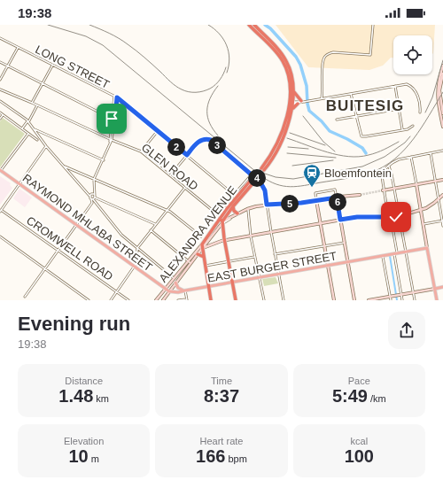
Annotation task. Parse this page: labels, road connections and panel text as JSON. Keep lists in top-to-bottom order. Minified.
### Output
{"streets":{"highway":["ALEXANDRA AVENUE"],"main road":["RAYMOND MHLABA STREET","EAST BURGER STREET"],"street":["LONG STREET","GLEN ROAD","CROMWELL ROAD"]},"crossings":[["RAYMOND MHLABA STREET","ALEXANDRA AVENUE"],["ALEXANDRA AVENUE","EAST BURGER STREET"]],"districts":["BUITESIG"],"places":{"station":["Bloemfontein"]},"page":{"status":"19:38","pins":["3","2","4","6","5"],"heading":["Evening run","19:38"],"stats":[["Distance","1.48 km"],["Time","8:37"],["Pace","5:49 /km"],["Elevation","10 m"],["Heart rate","166 bpm"],["kcal","100"]]}}
